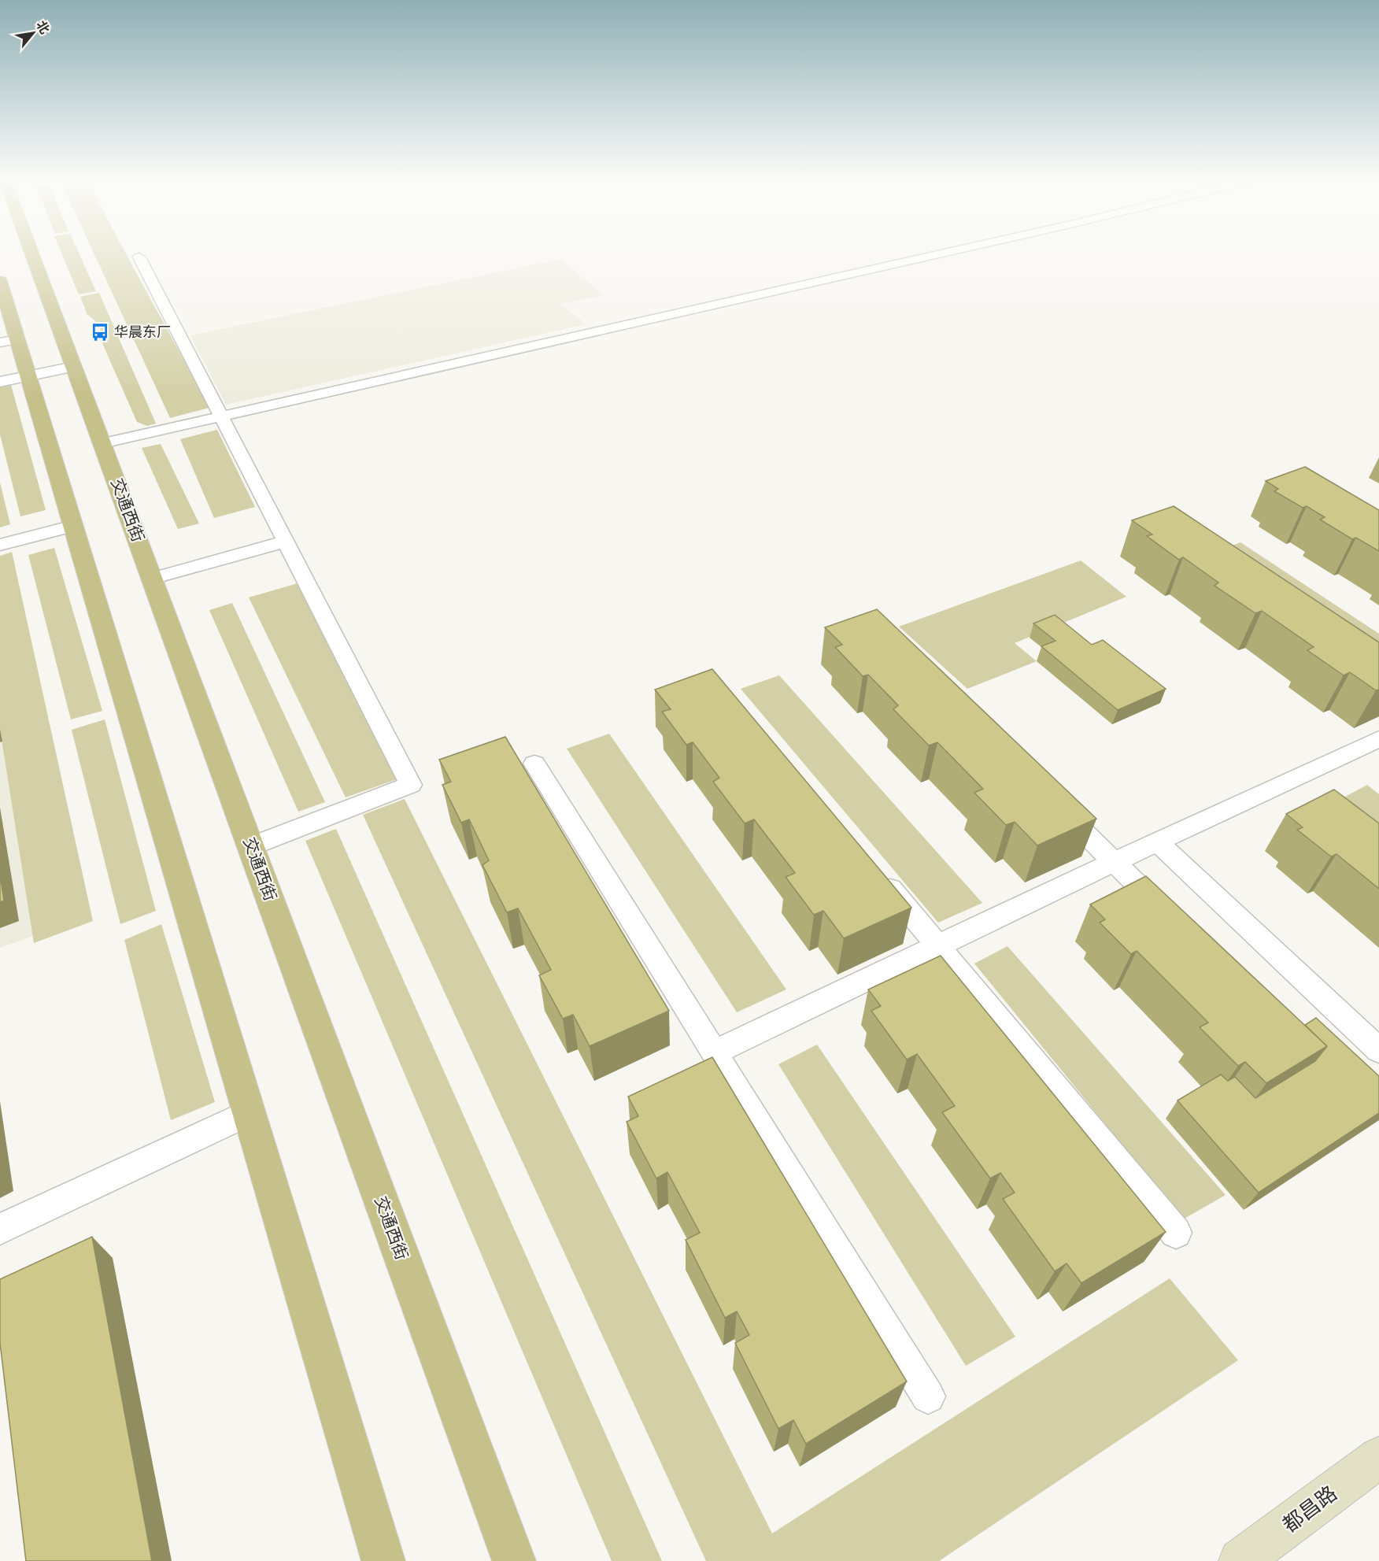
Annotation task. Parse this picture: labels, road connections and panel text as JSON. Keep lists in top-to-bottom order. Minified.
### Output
{"streets":{"main road":["交通西街","都昌路"]},"places":{"bus stop":["华晨东厂"]},"north":"top right"}
